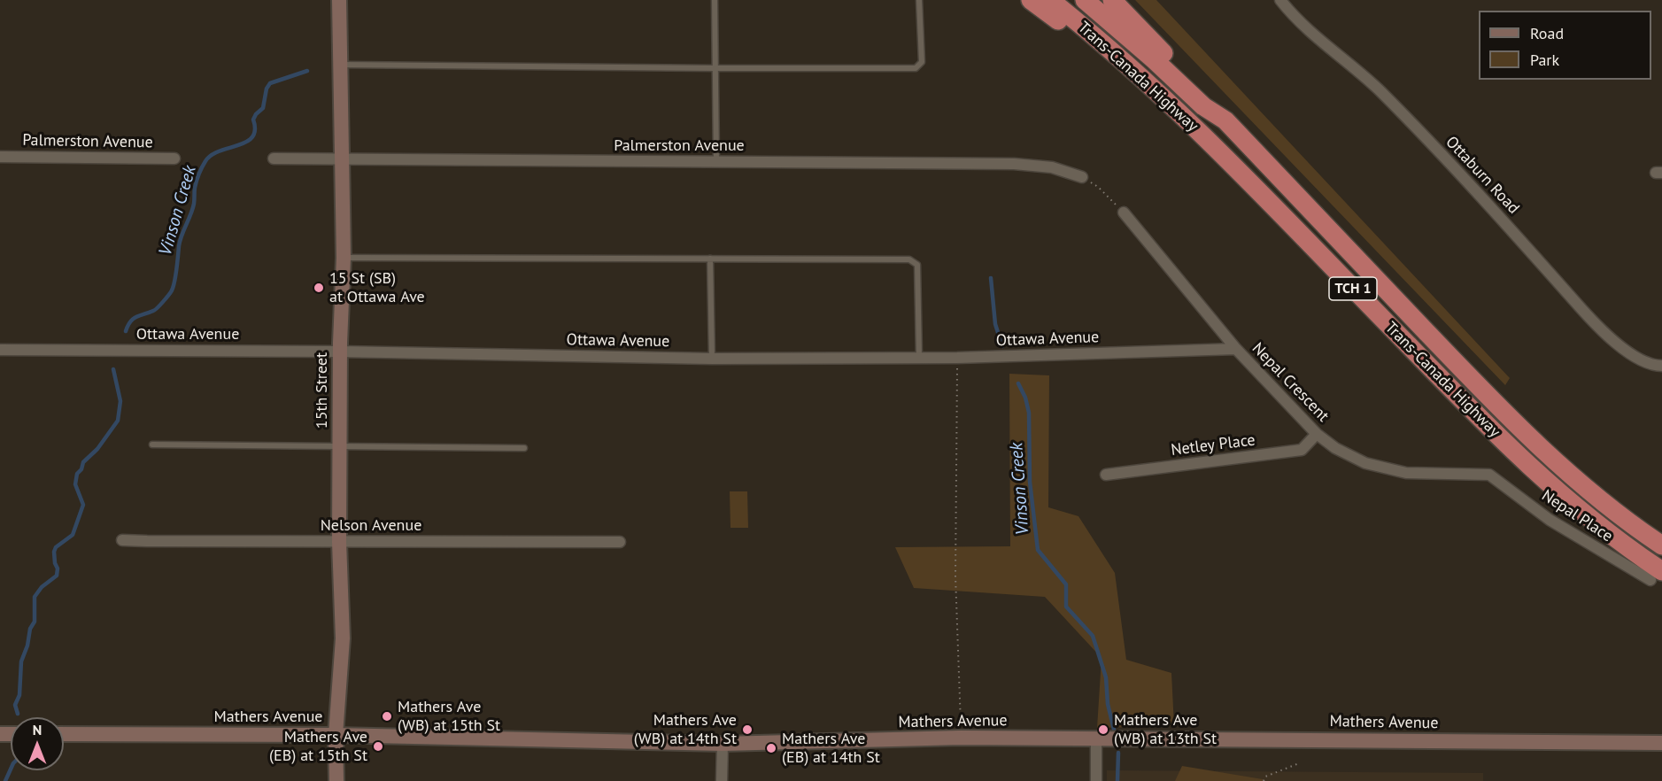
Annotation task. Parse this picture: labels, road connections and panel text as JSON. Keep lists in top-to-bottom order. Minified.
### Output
{"streets":{"highway":["Trans-Canada Highway","TCH 1"],"street":["Palmerston Avenue","Ottaburn Road","Ottawa Avenue","Nepal Crescent","15th Street","Netley Place","Nepal Place","Nelson Avenue","Mathers Avenue"]},"crossings":[["Trans-Canada Highway","Nepal Place"],["Palmerston Avenue","15th Street"],["Ottawa Avenue","Nepal Crescent"],["Ottawa Avenue","15th Street"],["Nepal Crescent","Netley Place"],["Nepal Crescent","Nepal Place"],["15th Street","Nelson Avenue"],["15th Street","Mathers Avenue"]],"water":["Vinson Creek"],"places":["15 St (SB) at Ottawa Ave","Mathers Ave (WB) at 15th St","Mathers Ave (WB) at 14th St","Mathers Ave (WB) at 13th St","Mathers Ave (EB) at 15th St","Mathers Ave (EB) at 14th St"],"legend":["Road","Park"],"north":"top"}
